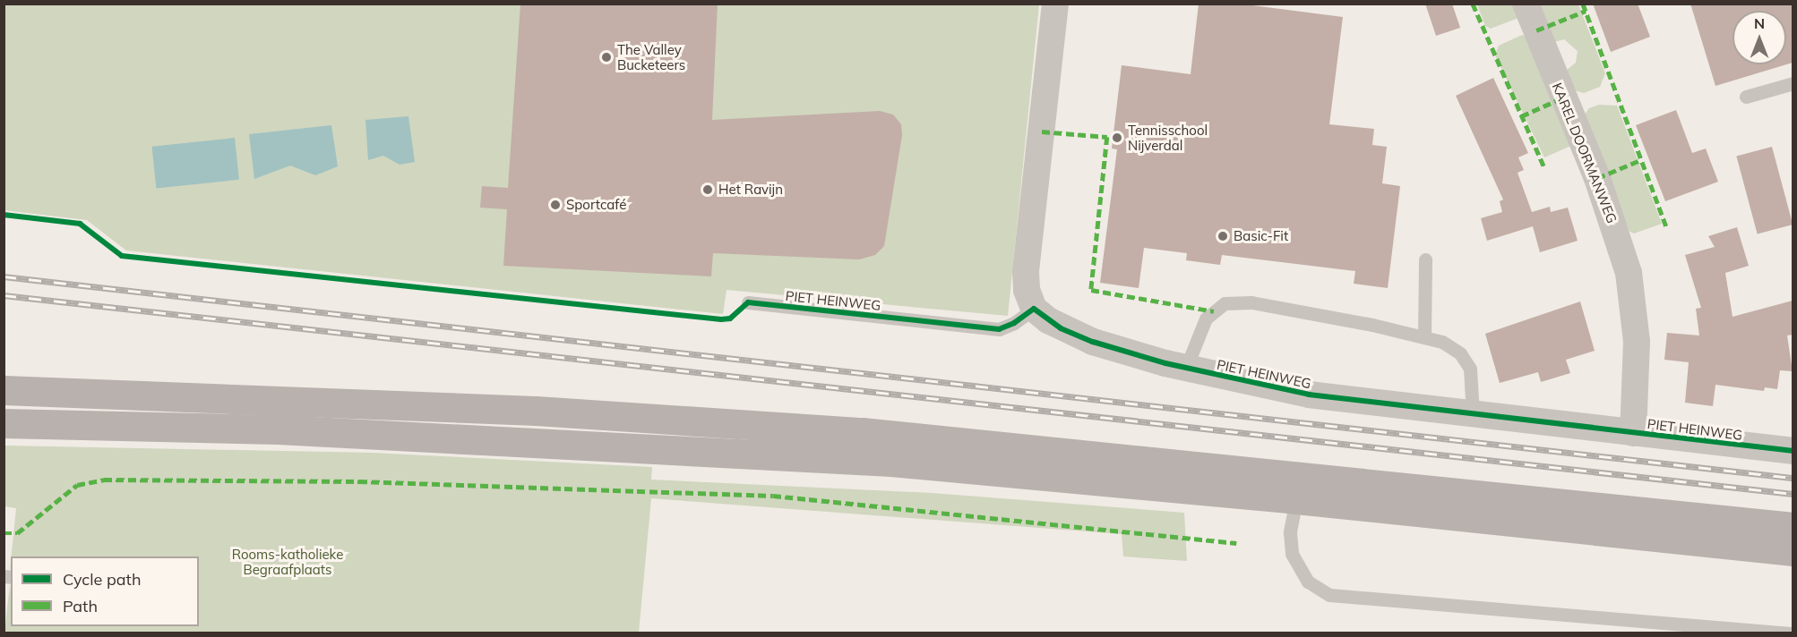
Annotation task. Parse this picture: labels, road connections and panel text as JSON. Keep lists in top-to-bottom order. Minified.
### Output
{"streets":{"street":["KAREL DOORMANWEG","PIET HEINWEG"]},"crossings":[["KAREL DOORMANWEG","PIET HEINWEG"]],"parks":["Rooms-katholieke Begraafplaats"],"places":["The Valley Bucketeers","Tennisschool Nijverdal","Het Ravijn","Sportcafé","Basic-Fit"],"legend":["Cycle path","Path"],"north":"top"}
